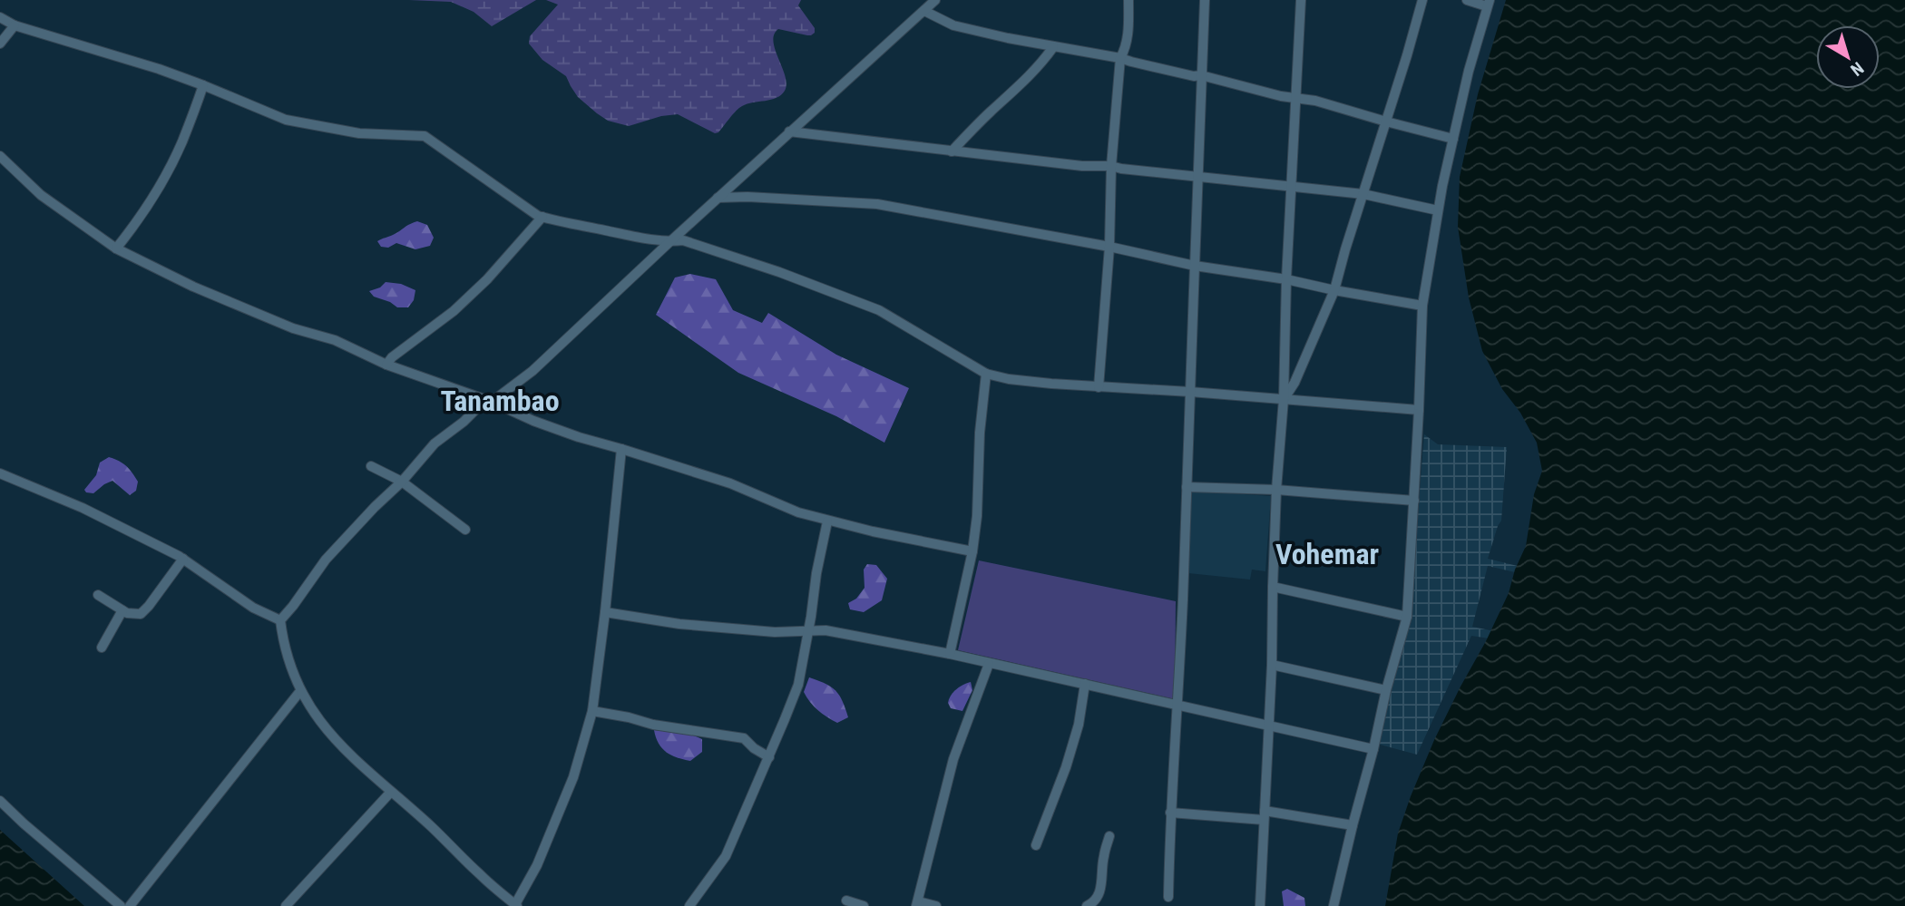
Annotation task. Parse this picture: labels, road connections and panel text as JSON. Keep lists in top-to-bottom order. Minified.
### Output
{"districts":["Tanambao","Vohemar"],"north":"bottom right"}
